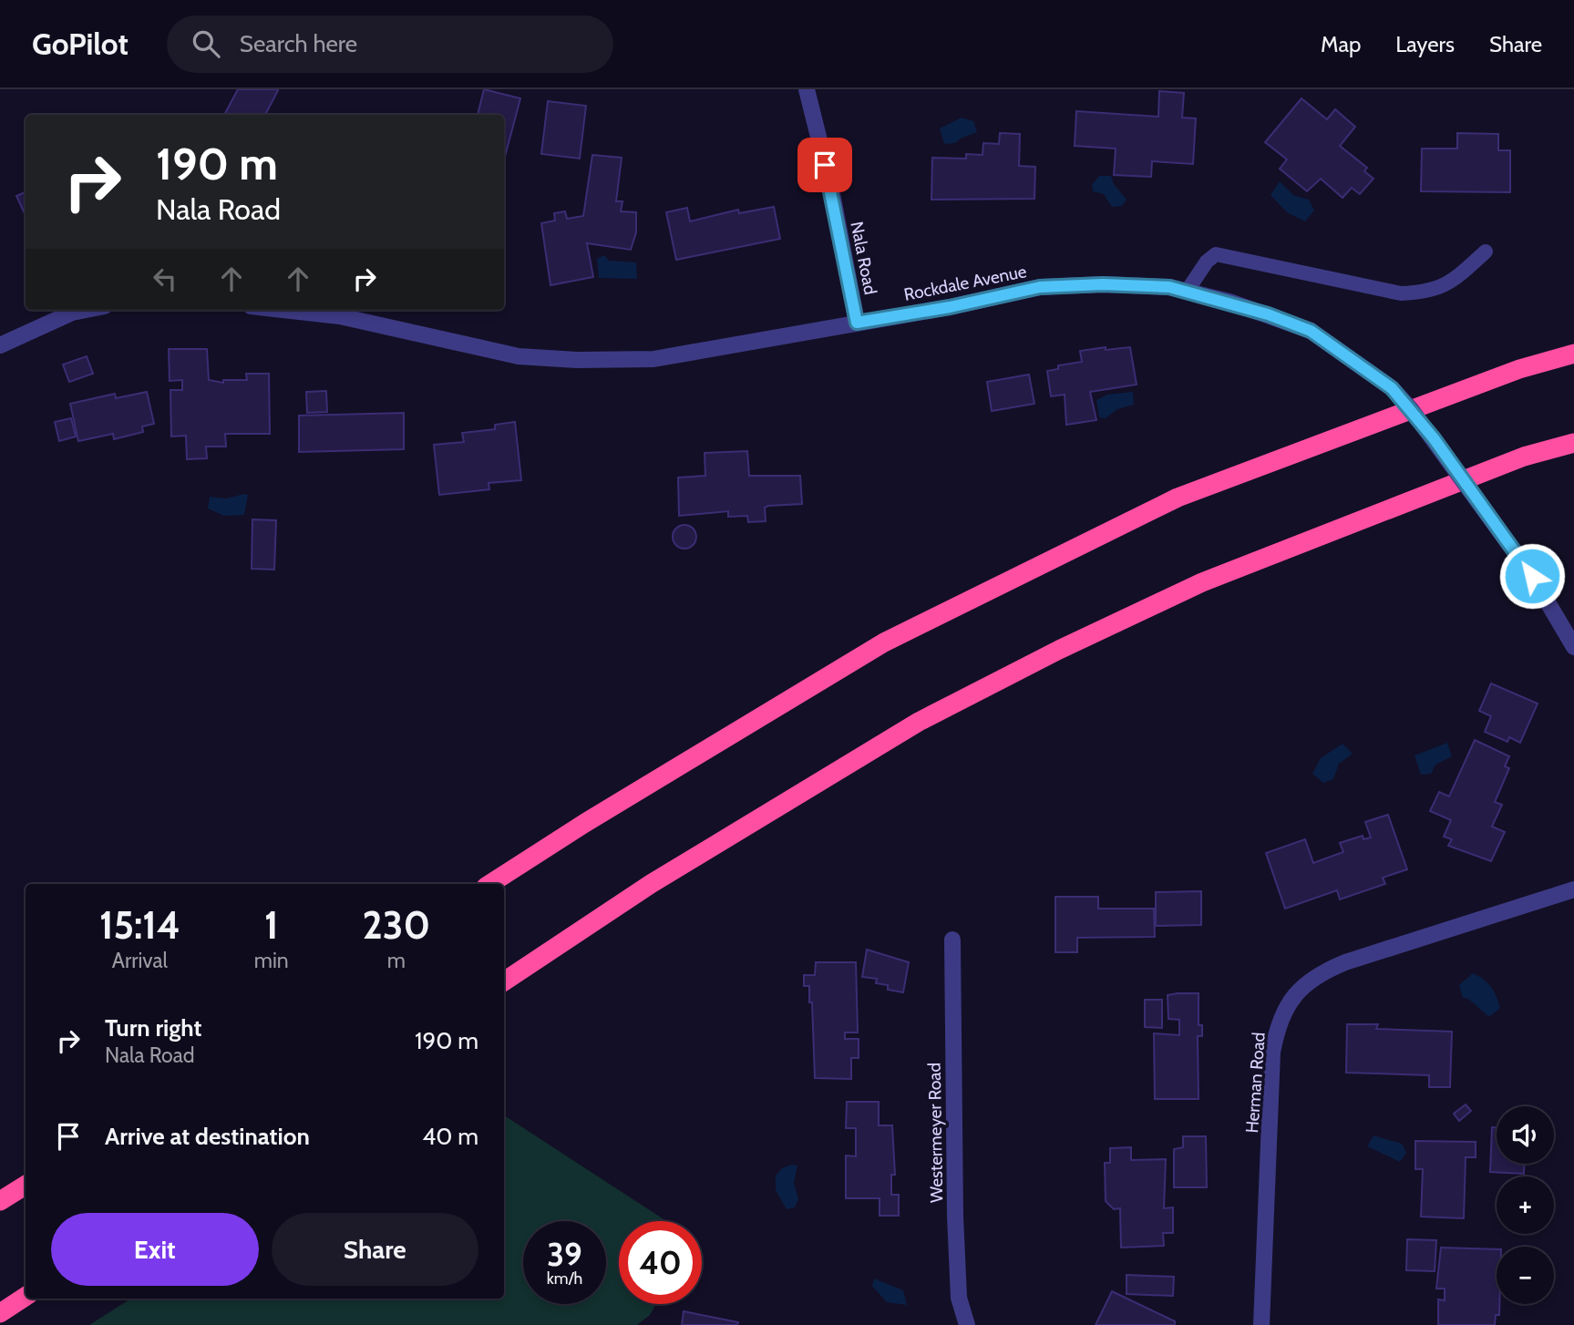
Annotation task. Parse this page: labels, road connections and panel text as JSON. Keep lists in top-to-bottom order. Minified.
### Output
{"streets":{"street":["Nala Road","Rockdale Avenue","Herman Road","Westermeyer Road"]},"crossings":[["Nala Road","Rockdale Avenue"]],"page":{"header":"GoPilot","search":"Search here","nav":["Map","Layers","Share"],"turn":["190 m","Nala Road"],"eta":["15:14","Arrival","1","min","230","m"],"list":[{"name":"Turn right","note":"Nala Road","value":"190 m"},{"name":"Arrive at destination","value":"40 m"}],"map_buttons":["+","−"],"buttons":["Exit","Share"],"speed":"39 km/h","limit":"40"}}
